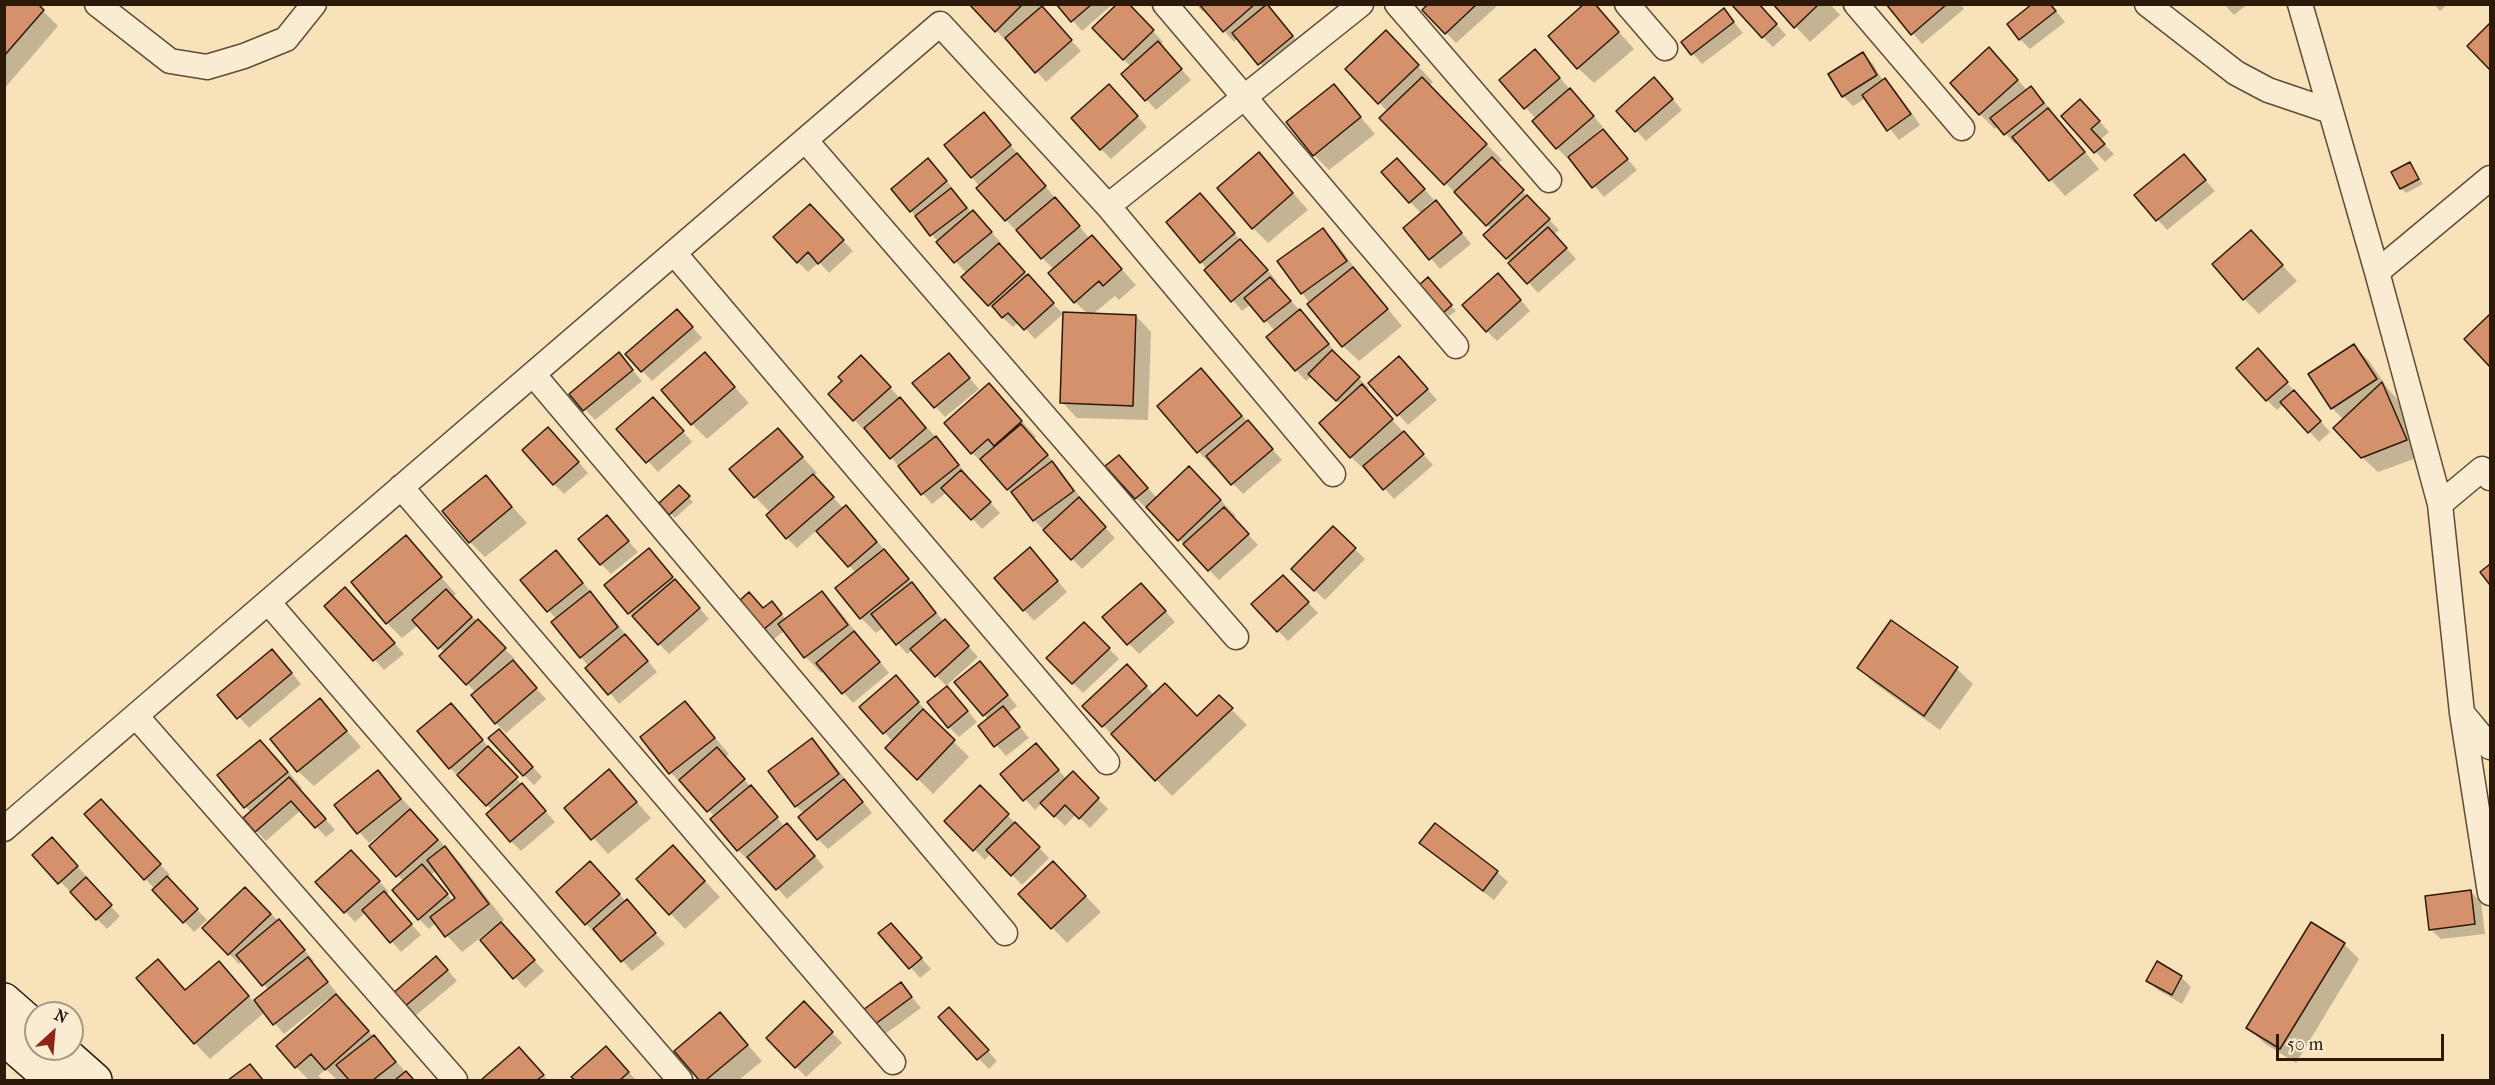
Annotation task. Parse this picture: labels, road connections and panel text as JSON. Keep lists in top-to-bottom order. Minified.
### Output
{"scale_bar":"50 m","north":"top right"}
